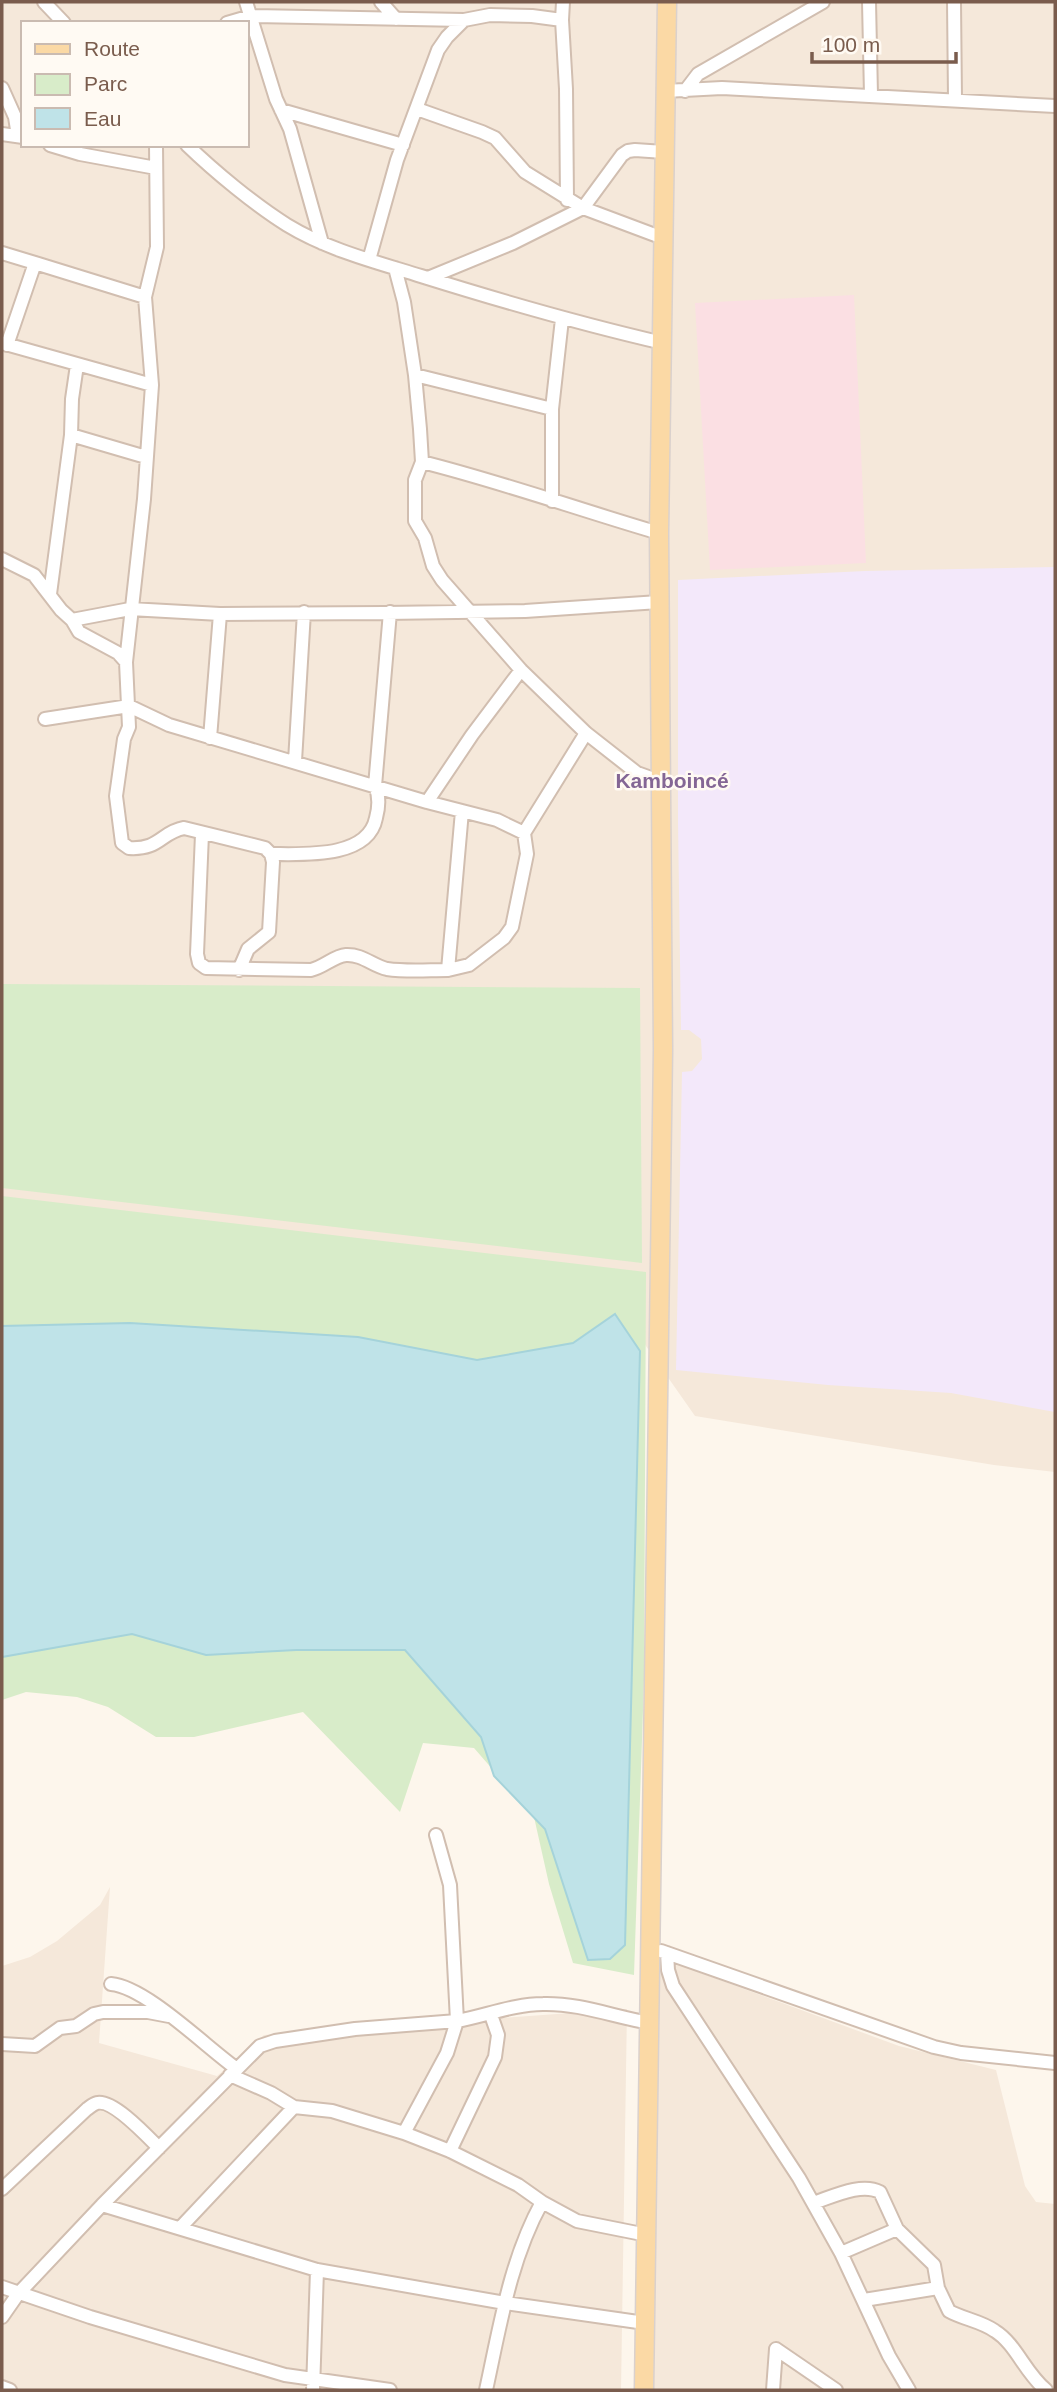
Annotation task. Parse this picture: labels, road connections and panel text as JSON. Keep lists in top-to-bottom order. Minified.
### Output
{"districts":["Kamboincé"],"legend":["Route","Parc","Eau"],"scale_bar":"100 m"}
